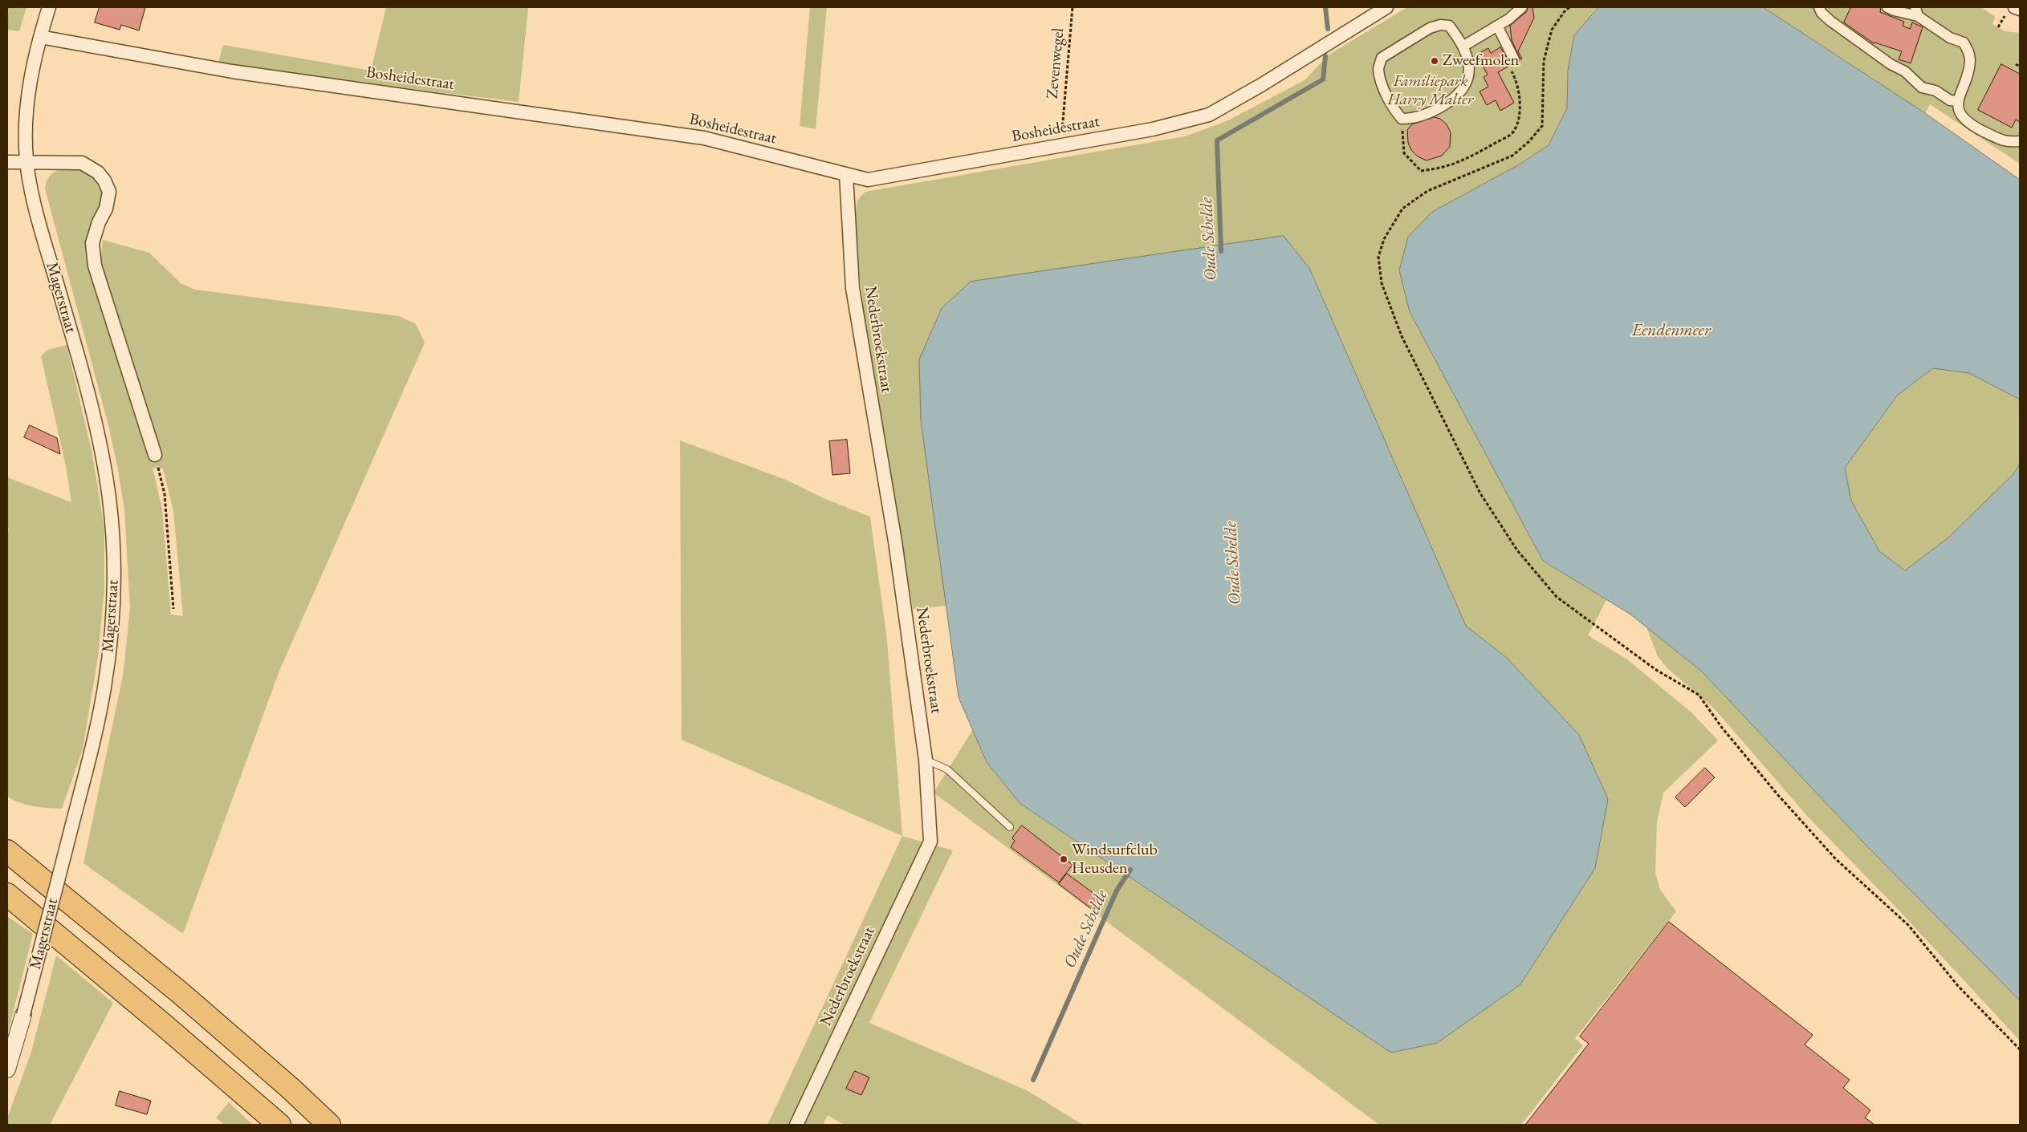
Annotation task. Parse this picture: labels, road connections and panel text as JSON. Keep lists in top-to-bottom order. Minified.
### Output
{"streets":{"street":["Bosheidestraat","Magerstraat","Nederbroekstraat"],"path":["Zevenwegel"]},"crossings":[["Zevenwegel","Bosheidestraat"],["Bosheidestraat","Magerstraat"],["Bosheidestraat","Nederbroekstraat"]],"water":["Oude Schelde","Eendenmeer"],"parks":["Familiepark Harry Malter"],"places":["Zweefmolen","Windsurfclub Heusden"]}
